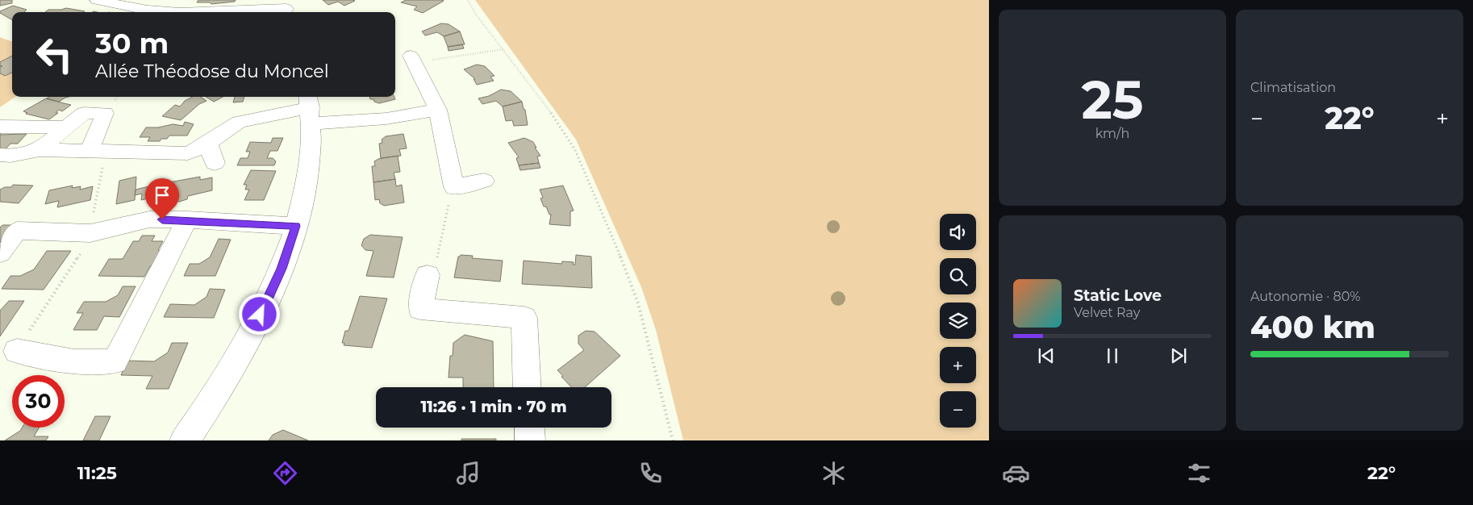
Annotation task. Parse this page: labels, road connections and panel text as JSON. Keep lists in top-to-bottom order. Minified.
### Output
{"page":{"tile":[["25","km/h"],"Climatisation",["Autonomie · 80%","400 km"]],"turn":["30 m","Allée Théodose du Moncel"],"heat":["−","22°","+"],"map_buttons":["+","−"],"song":["Static Love","Velvet Ray"],"limit":"30","trip":"11:26 · 1 min · 70 m","tabs":["11:25","22°"]}}
